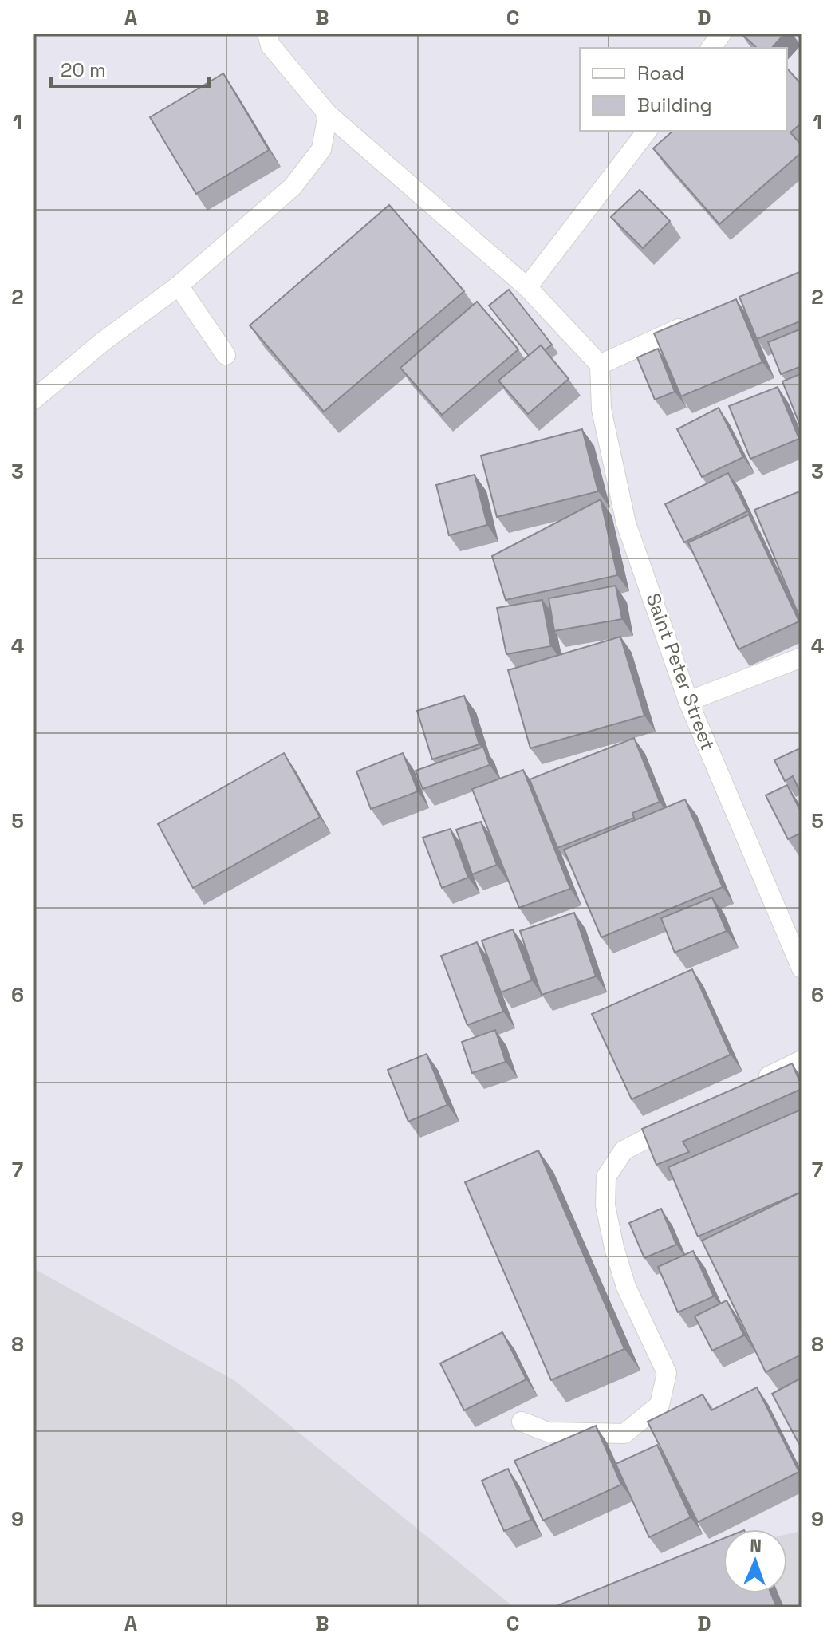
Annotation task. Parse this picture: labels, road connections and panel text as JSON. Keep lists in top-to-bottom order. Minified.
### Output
{"streets":{"street":["Saint Peter Street"]},"legend":["Road","Building"],"scale_bar":"20 m","north":"top","grid":{"columns":["A","B","C","D"],"rows":["1","2","3","4","5","6","7","8","9"]}}
